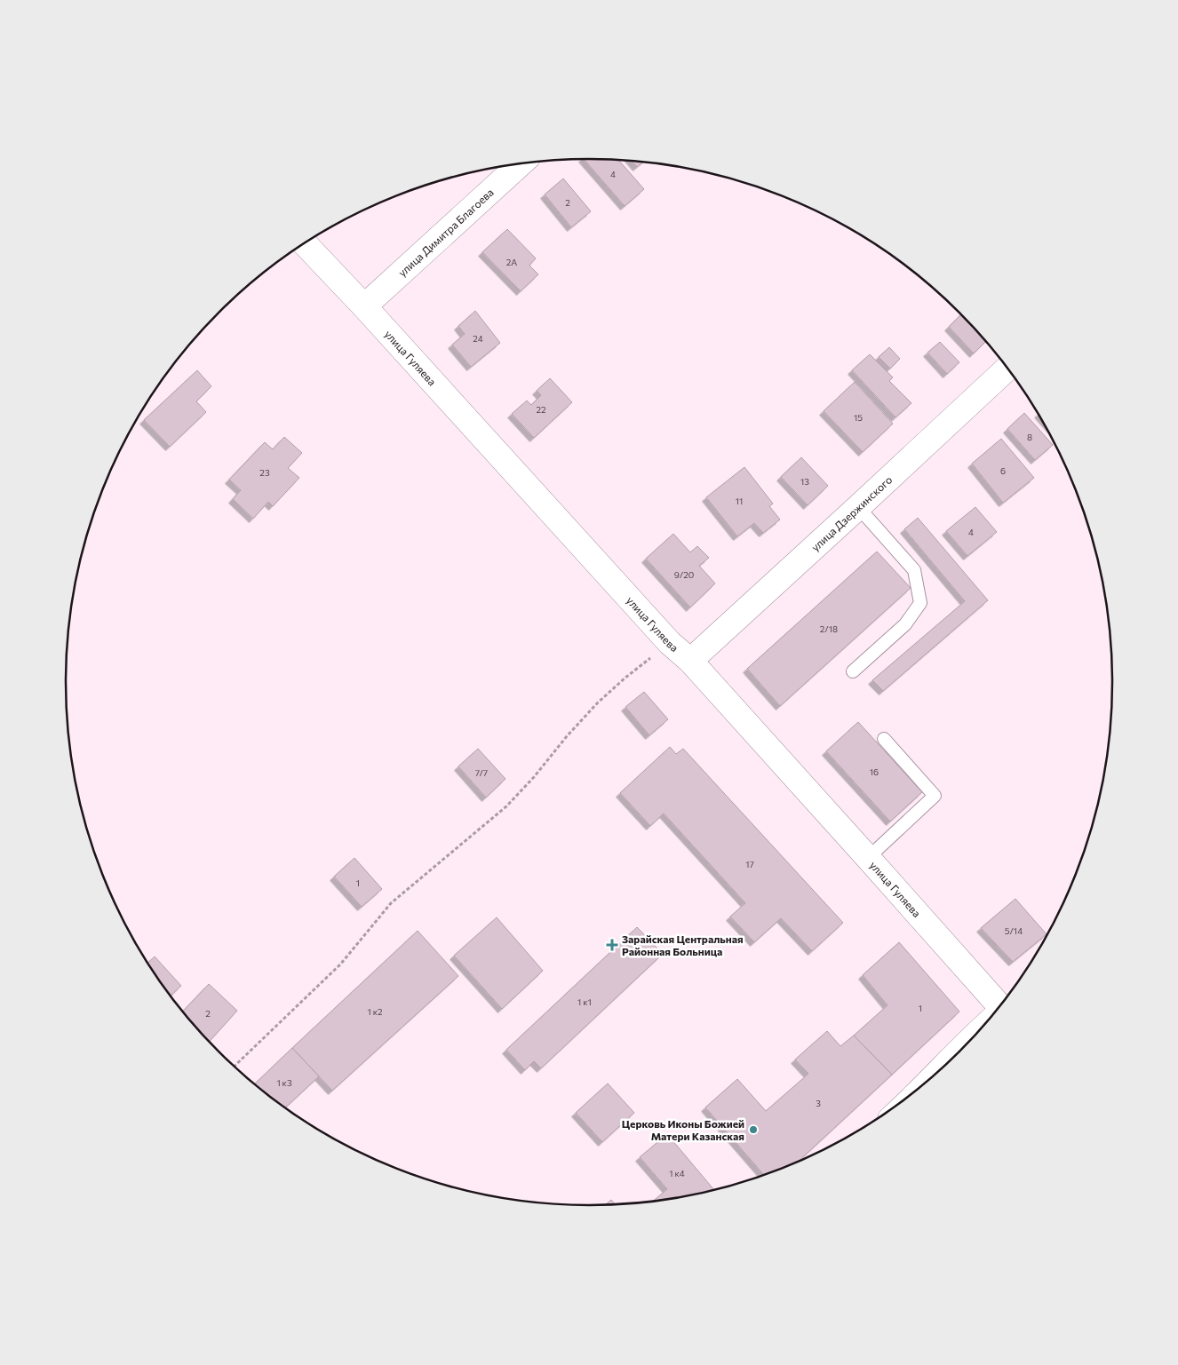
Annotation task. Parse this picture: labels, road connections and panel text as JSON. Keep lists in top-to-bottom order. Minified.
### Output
{"streets":{"street":["улица Димитра Благоева","улица Гуляева","улица Дзержинского"]},"crossings":[["улица Димитра Благоева","улица Гуляева"],["улица Гуляева","улица Дзержинского"]],"places":{"health":["Зарайская Центральная Районная Больница"],"other":["Церковь Иконы Божией Матери Казанская"]},"house_numbers":["4","2","2А","24","22","15","8","6","23","13","11","4","9/20","2/18","16","7/7","17","1","5/14","1 к1","1","1 к2","2","1 к3","3","1 к4"]}
